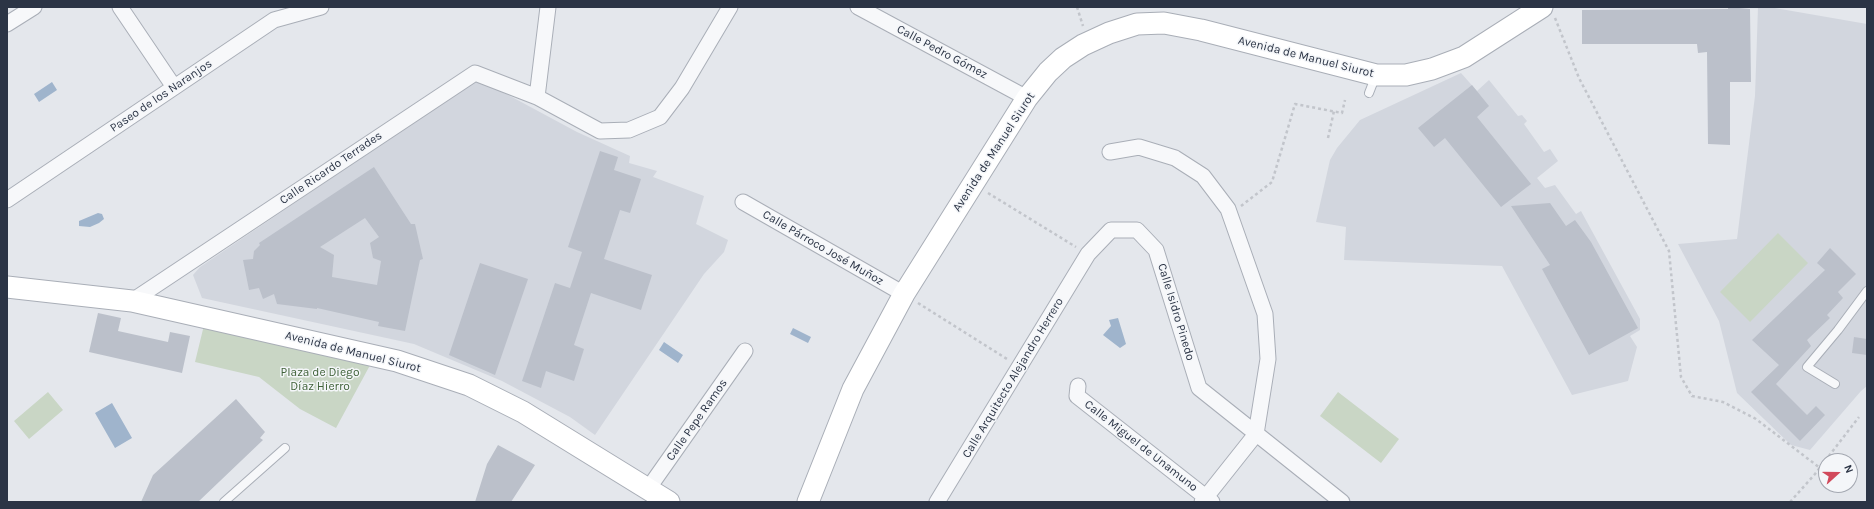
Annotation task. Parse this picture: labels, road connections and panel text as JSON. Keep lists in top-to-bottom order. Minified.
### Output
{"streets":{"street":["Calle Pedro Gómez","Avenida de Manuel Siurot","Paseo de los Naranjos","Calle Ricardo Terrades","Calle Párroco José Muñoz","Calle Isidro Pinedo","Calle Arquitecto Alejandro Herrero","Calle Pepe Ramos","Calle Miguel de Unamuno"]},"crossings":[["Calle Pedro Gómez","Avenida de Manuel Siurot"],["Avenida de Manuel Siurot","Calle Ricardo Terrades"],["Avenida de Manuel Siurot","Calle Párroco José Muñoz"],["Avenida de Manuel Siurot","Calle Pepe Ramos"],["Calle Isidro Pinedo","Calle Arquitecto Alejandro Herrero"]],"parks":["Plaza de Diego Díaz Hierro"],"north":"right"}
